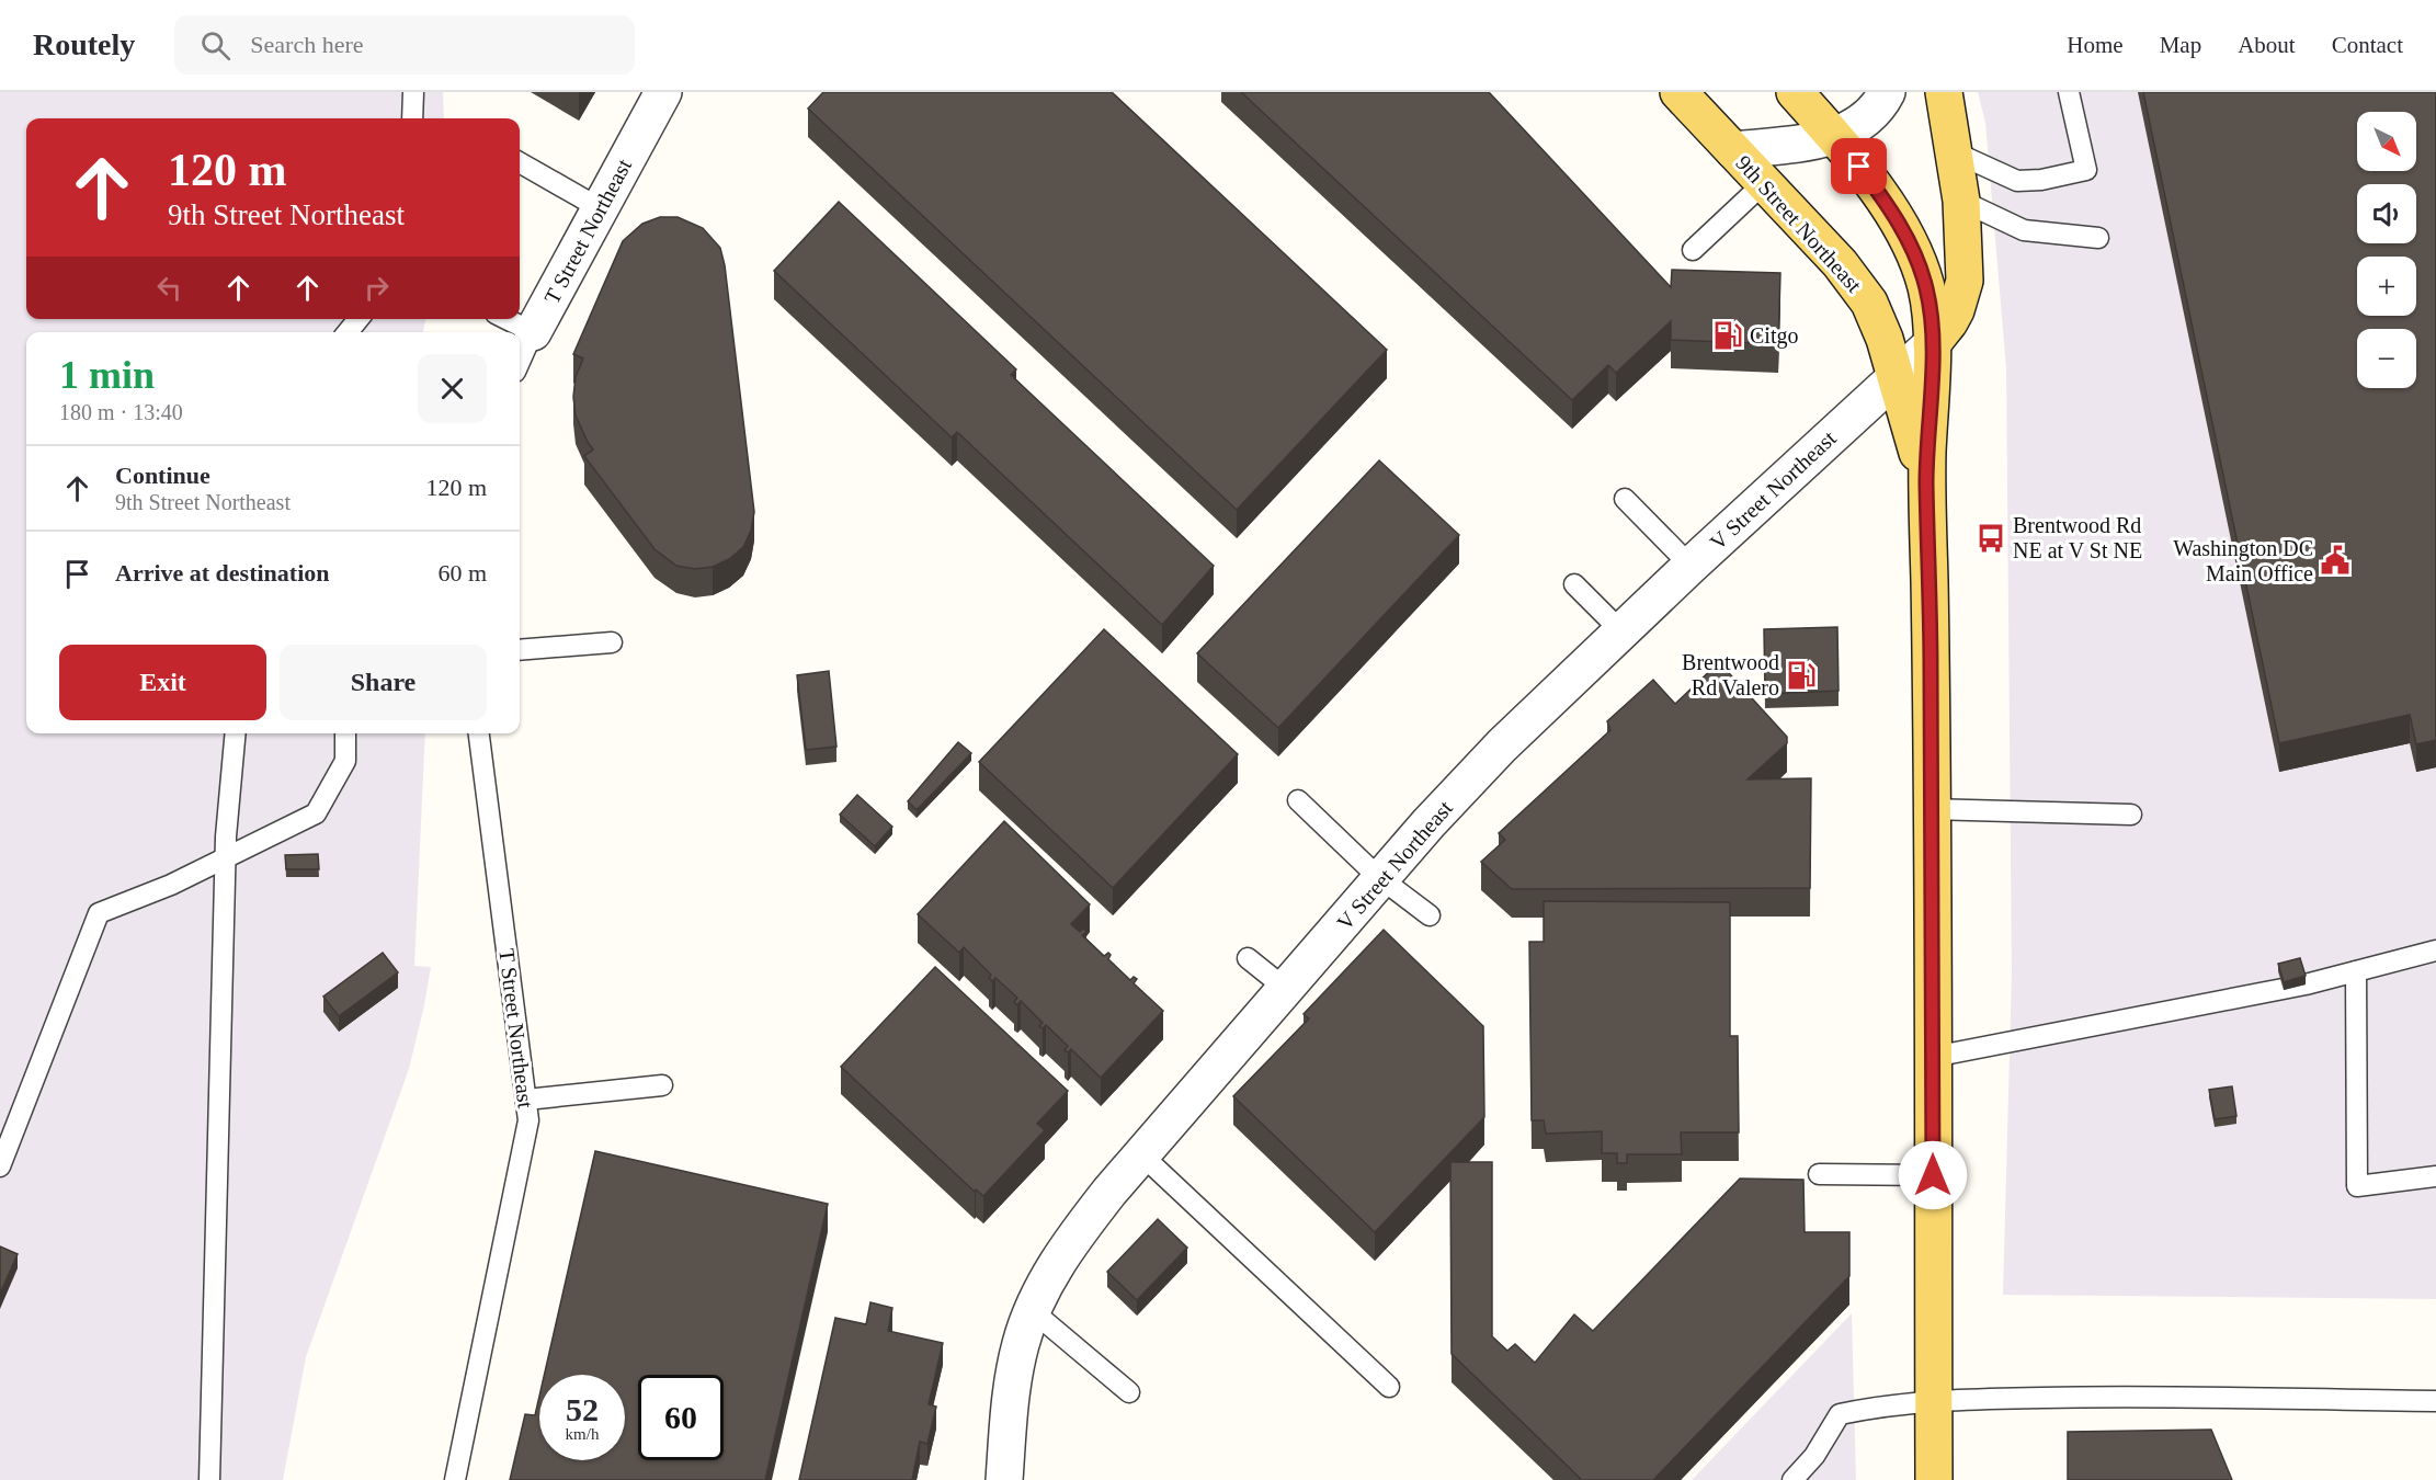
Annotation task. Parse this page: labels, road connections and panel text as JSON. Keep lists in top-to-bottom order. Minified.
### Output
{"streets":{"main road":["9th Street Northeast"],"street":["T Street Northeast","V Street Northeast"]},"crossings":[["9th Street Northeast","V Street Northeast"]],"places":{"fuel station":["Citgo","Brentwood Rd Valero"],"bus stop":["Brentwood Rd NE at V St NE"],"public building":["Washington DC Main Office"]},"north":"bottom right","page":{"header":"Routely","search":"Search here","nav":["Home","Map","About","Contact"],"map_buttons":["+","−"],"turn":["120 m","9th Street Northeast"],"heading":["1 min","180 m · 13:40"],"list":[{"name":"Continue","note":"9th Street Northeast","value":"120 m"},{"name":"Arrive at destination","value":"60 m"}],"buttons":["Exit","Share"],"speed":"52 km/h","limit":"60"}}
